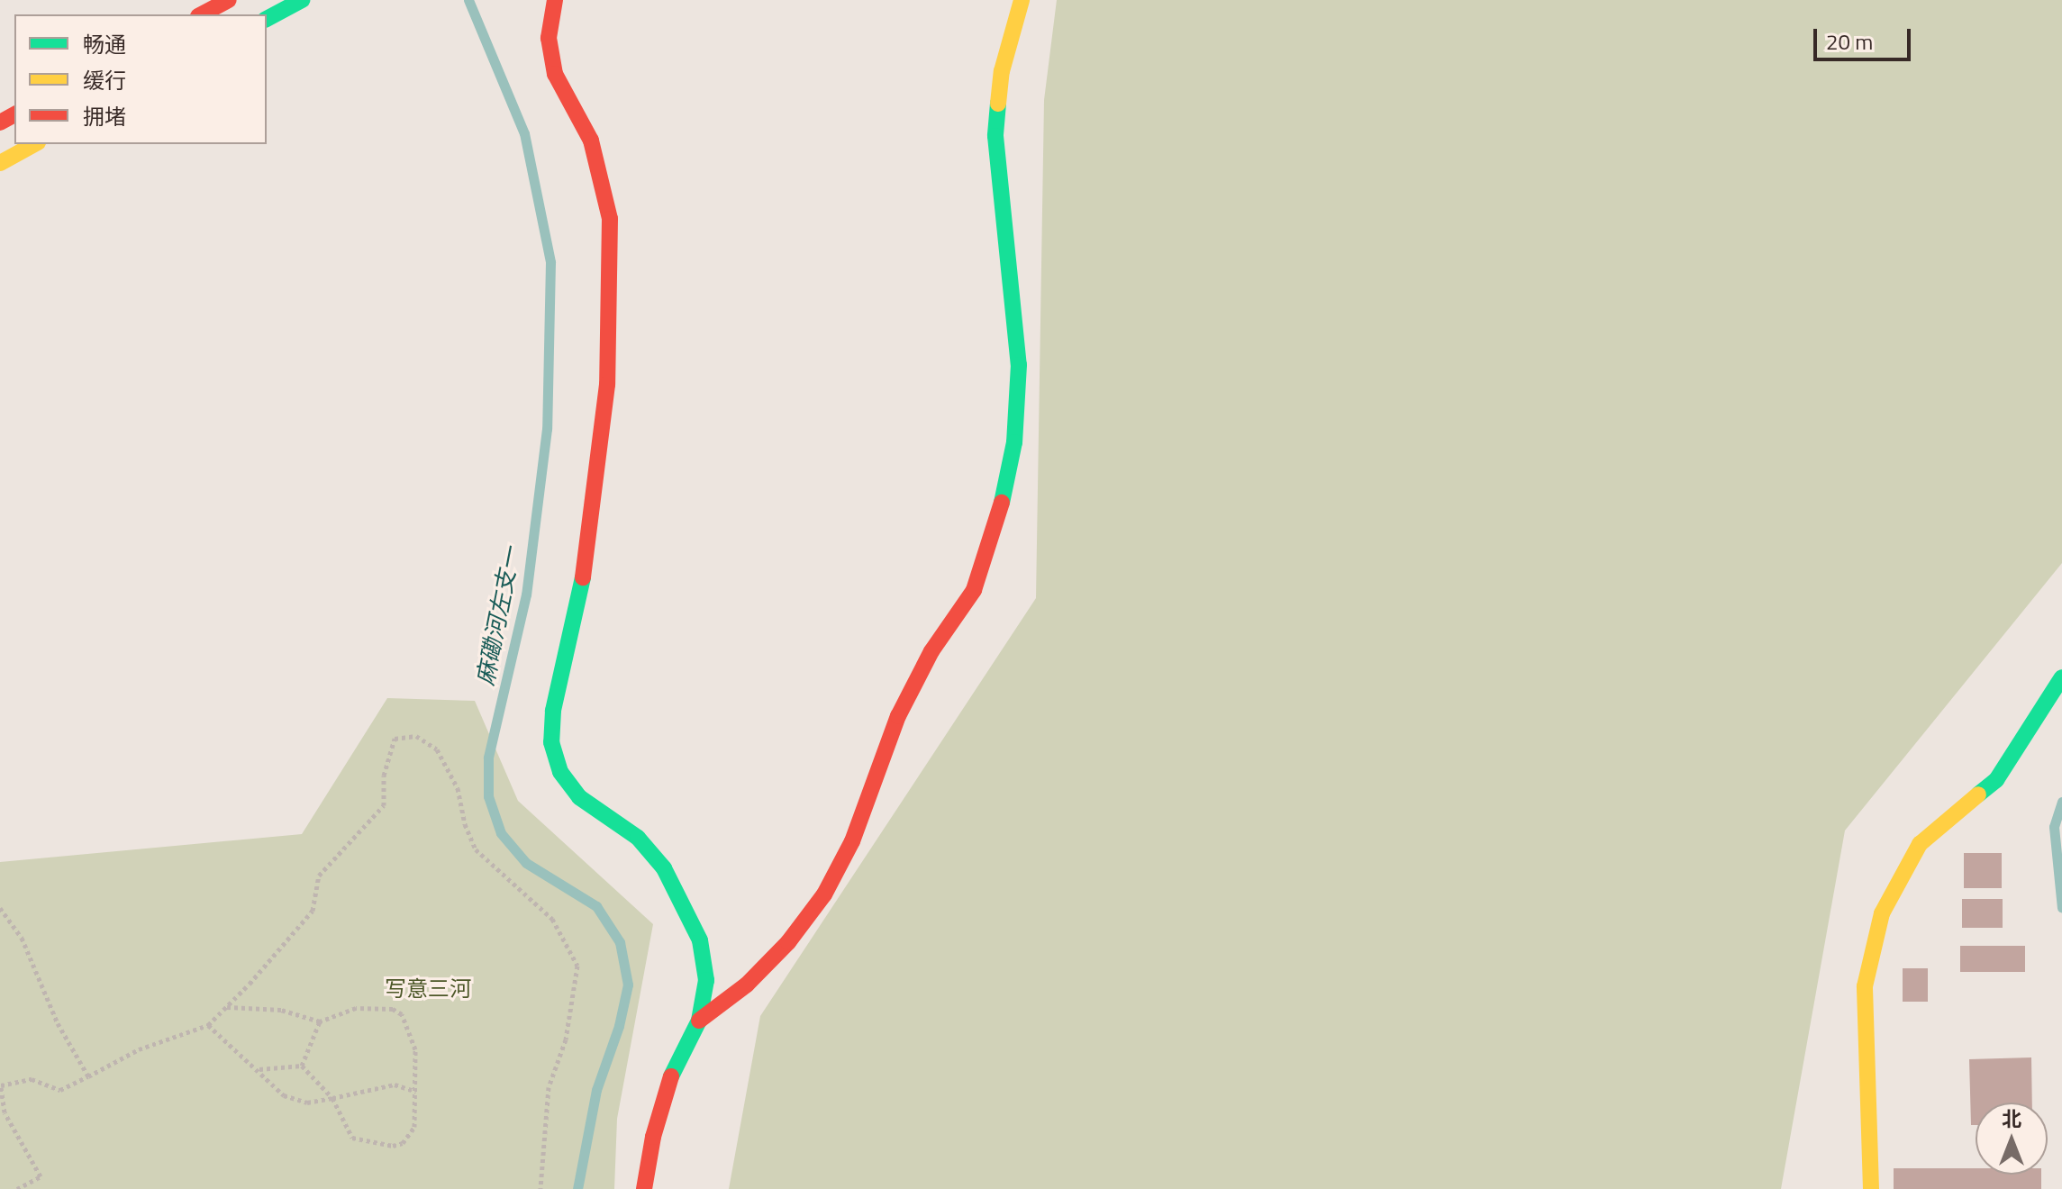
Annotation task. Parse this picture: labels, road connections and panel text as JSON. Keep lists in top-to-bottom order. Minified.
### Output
{"water":["麻磡河左支一"],"parks":["写意三河"],"legend":["畅通","缓行","拥堵"],"scale_bar":"20 m","north":"top"}
